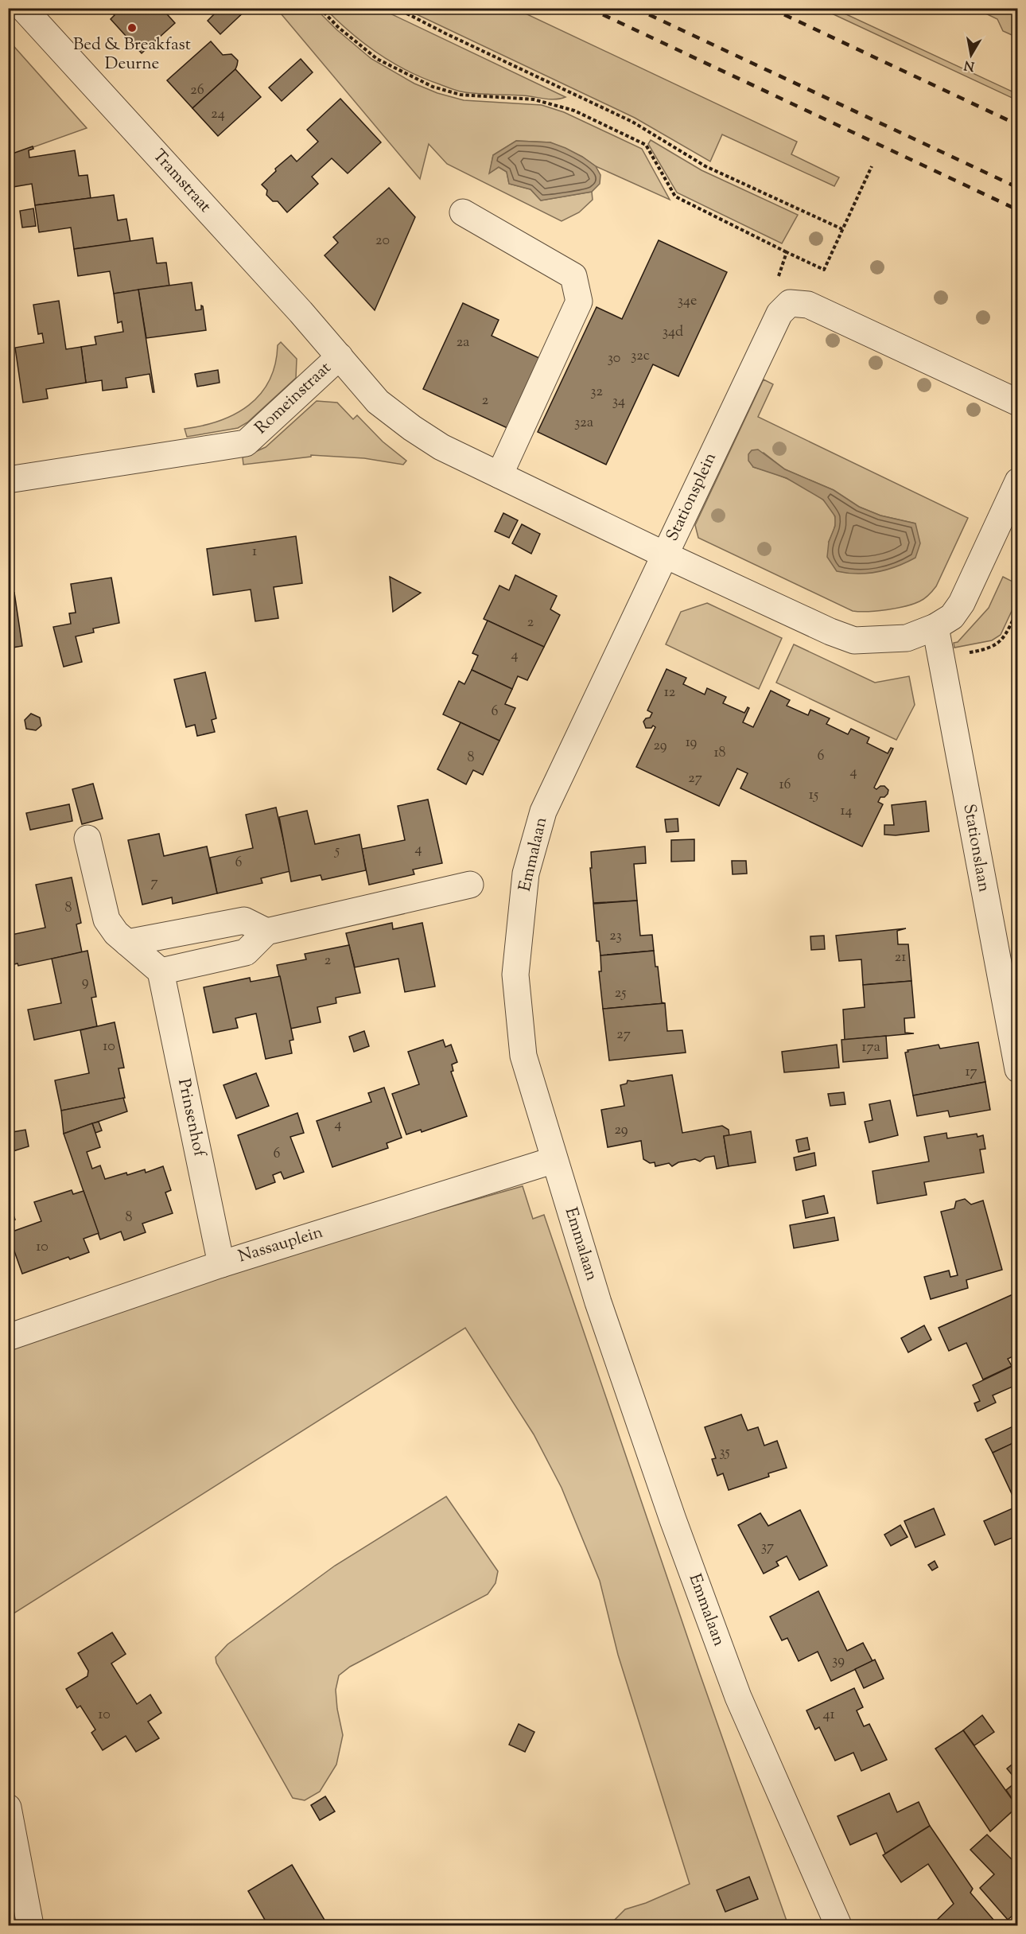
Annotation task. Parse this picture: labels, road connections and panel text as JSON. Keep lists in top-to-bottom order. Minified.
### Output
{"streets":{"street":["Tramstraat","Romeinstraat","Stationsplein","Stationslaan","Emmalaan","Prinsenhof","Nassauplein"]},"crossings":[["Tramstraat","Romeinstraat"],["Romeinstraat","Stationsplein"],["Romeinstraat","Emmalaan"],["Stationsplein","Stationslaan"],["Stationsplein","Emmalaan"],["Emmalaan","Nassauplein"],["Prinsenhof","Nassauplein"]],"places":["Bed & Breakfast Deurne"],"house_numbers":["26","24","20","34e","34d","2a","32c","30","32","2","34","32a","1","2","4","12","6","19","29","18","6","8","4","27","16","15","14","4","5","6","7","8","23","21","2","9","25","27","10","17a","17","4","29","6","8","10","35","37","39","10","41"],"north":"bottom"}
